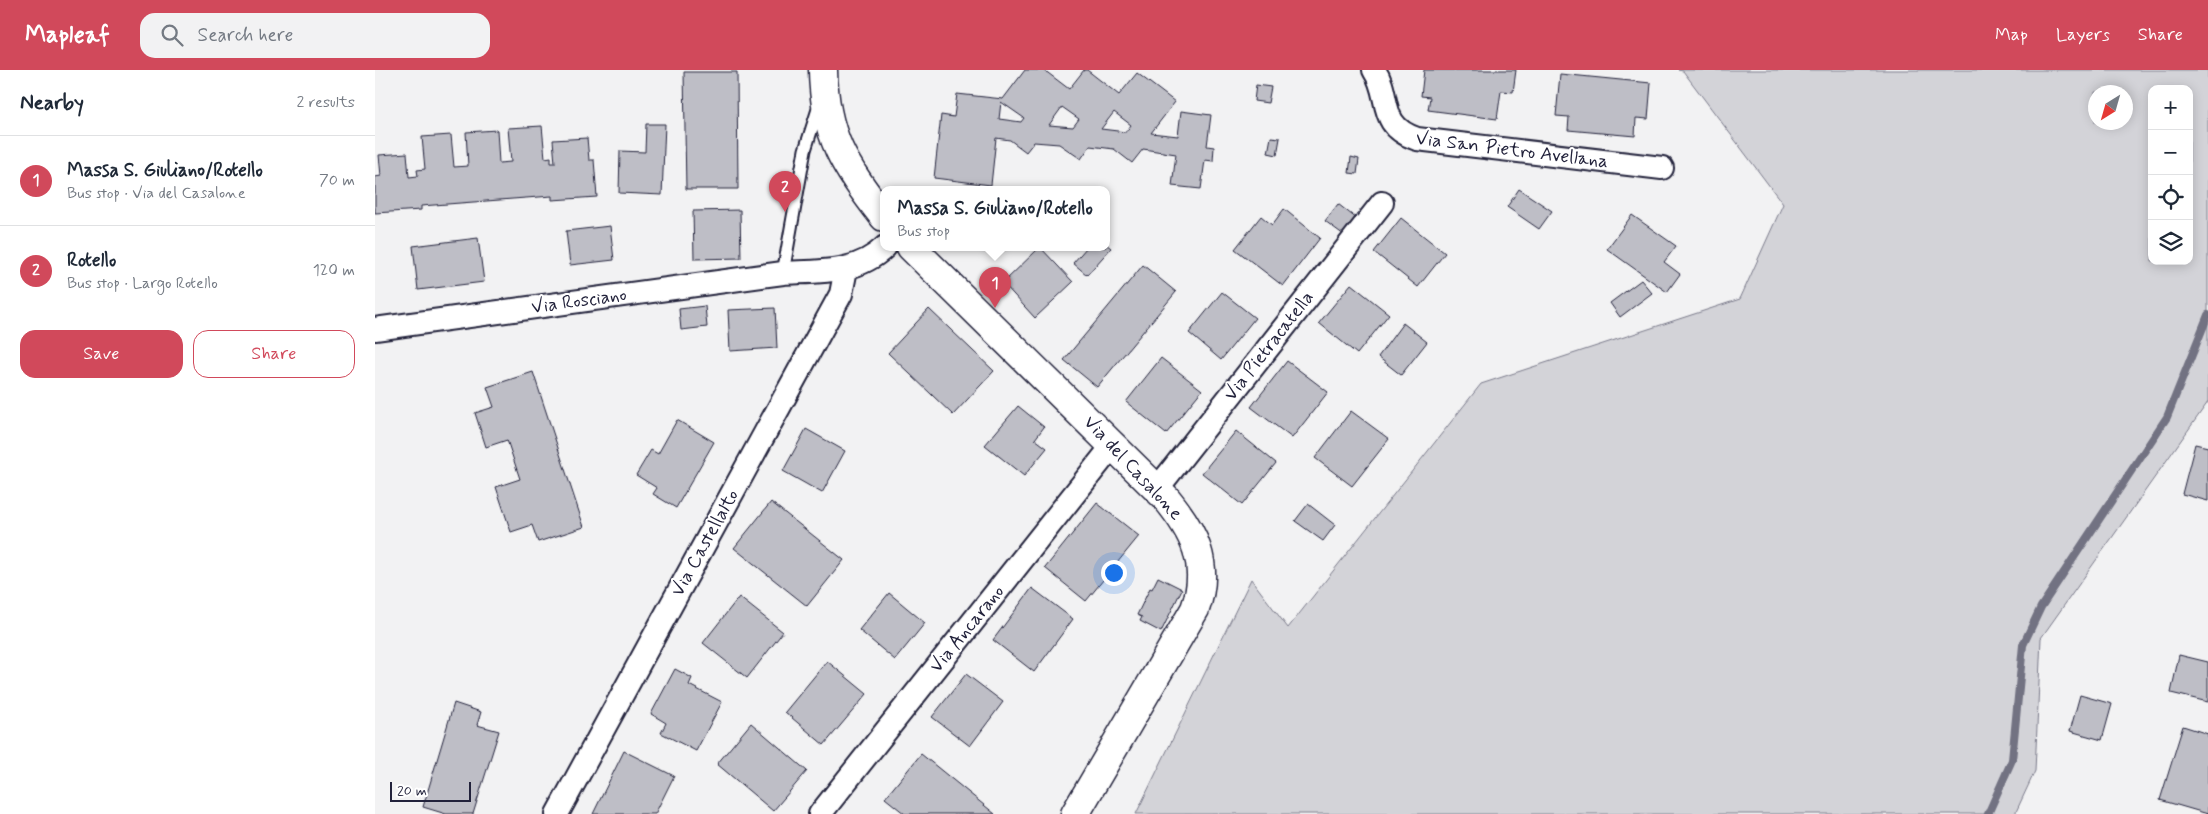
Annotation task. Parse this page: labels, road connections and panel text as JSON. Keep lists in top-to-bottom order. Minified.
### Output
{"streets":{"street":["Via San Pietro Avellana","Via Rosciano","Via Pietracatella","Via del Casalone","Via Castellalto","Via Ancarano"]},"crossings":[["Via Rosciano","Via Castellalto"],["Via Pietracatella","Via del Casalone"],["Via del Casalone","Via Ancarano"]],"scale_bar":"20 m","north":"bottom left","page":{"header":"Mapleaf","search":"Search here","nav":["Map","Layers","Share"],"heading":["Nearby","2 results"],"map_buttons":["+","−"],"list":[{"mark":"1","name":"Massa S. Giuliano/Rotello","note":"Bus stop · Via del Casalone","value":"70 m"},{"mark":"2","name":"Rotello","note":"Bus stop · Largo Rotello","value":"120 m"}],"pins":["2","1"],"popup":["Massa S. Giuliano/Rotello","Bus stop"],"buttons":["Save","Share"],"scale":"20 m"}}
